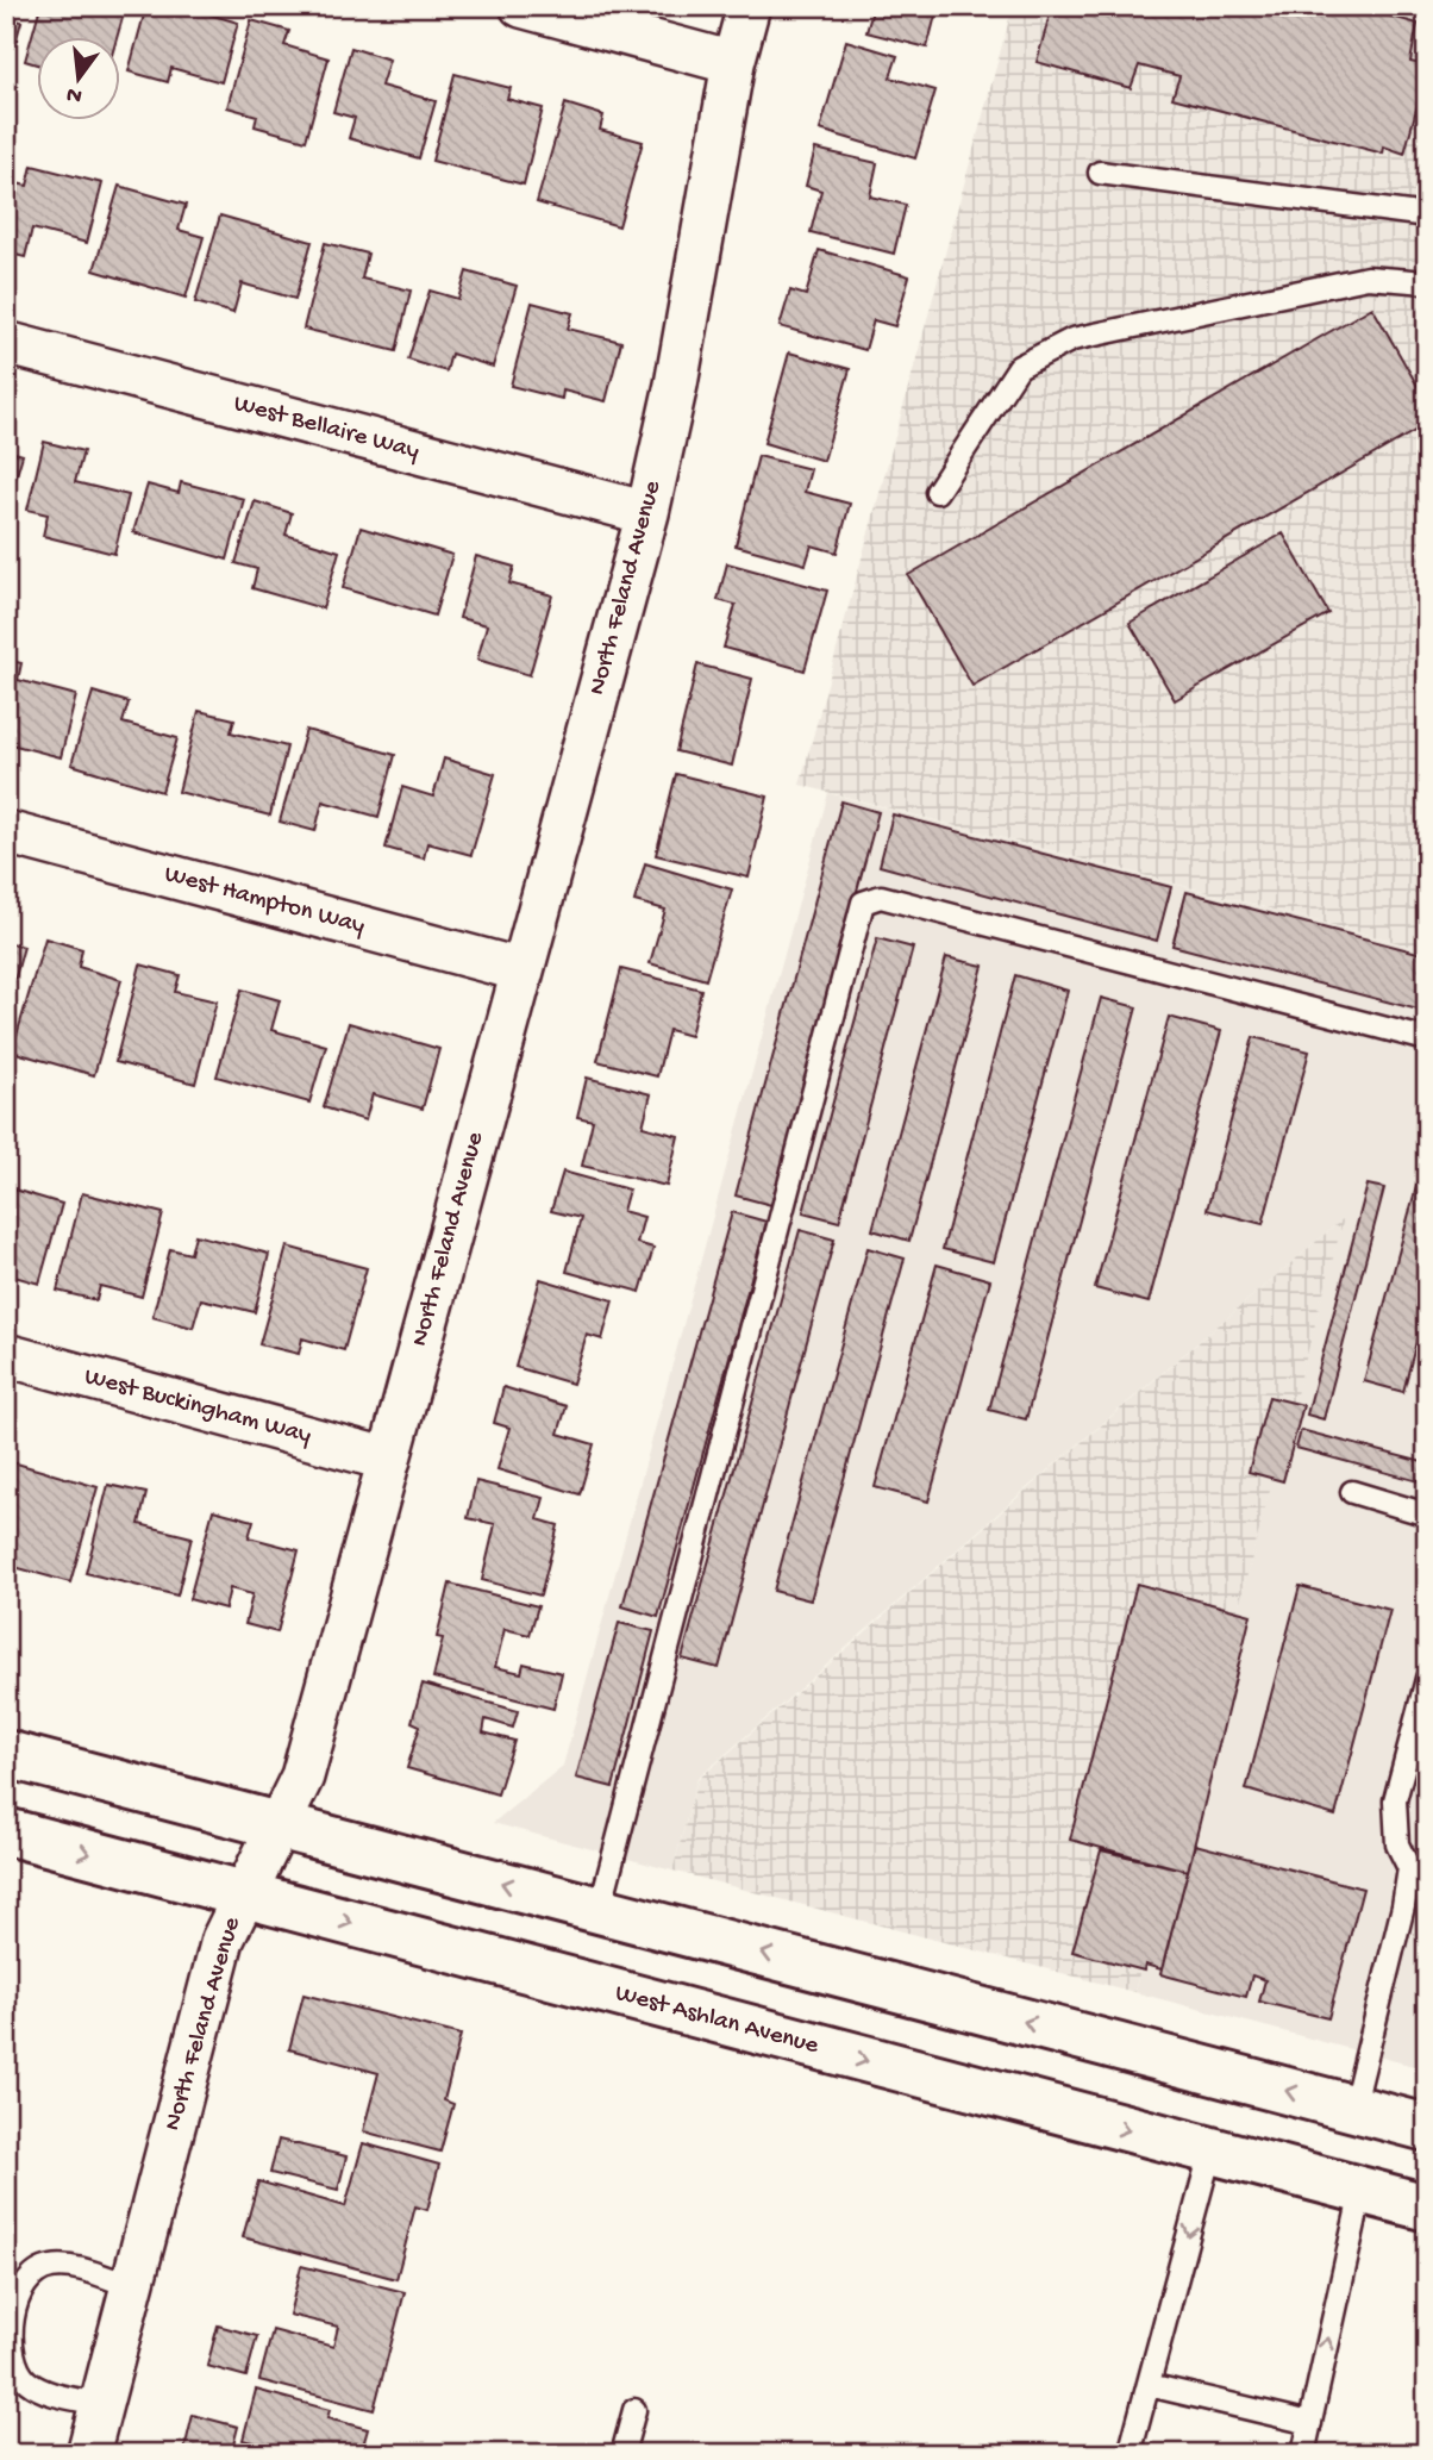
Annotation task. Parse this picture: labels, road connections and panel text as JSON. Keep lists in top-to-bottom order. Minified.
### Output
{"streets":{"main road":["West Ashlan Avenue"],"street":["West Bellaire Way","North Feland Avenue","West Hampton Way","West Buckingham Way"]},"crossings":[["West Bellaire Way","North Feland Avenue"],["North Feland Avenue","West Hampton Way"],["North Feland Avenue","West Buckingham Way"],["North Feland Avenue","West Ashlan Avenue"]],"north":"bottom"}
